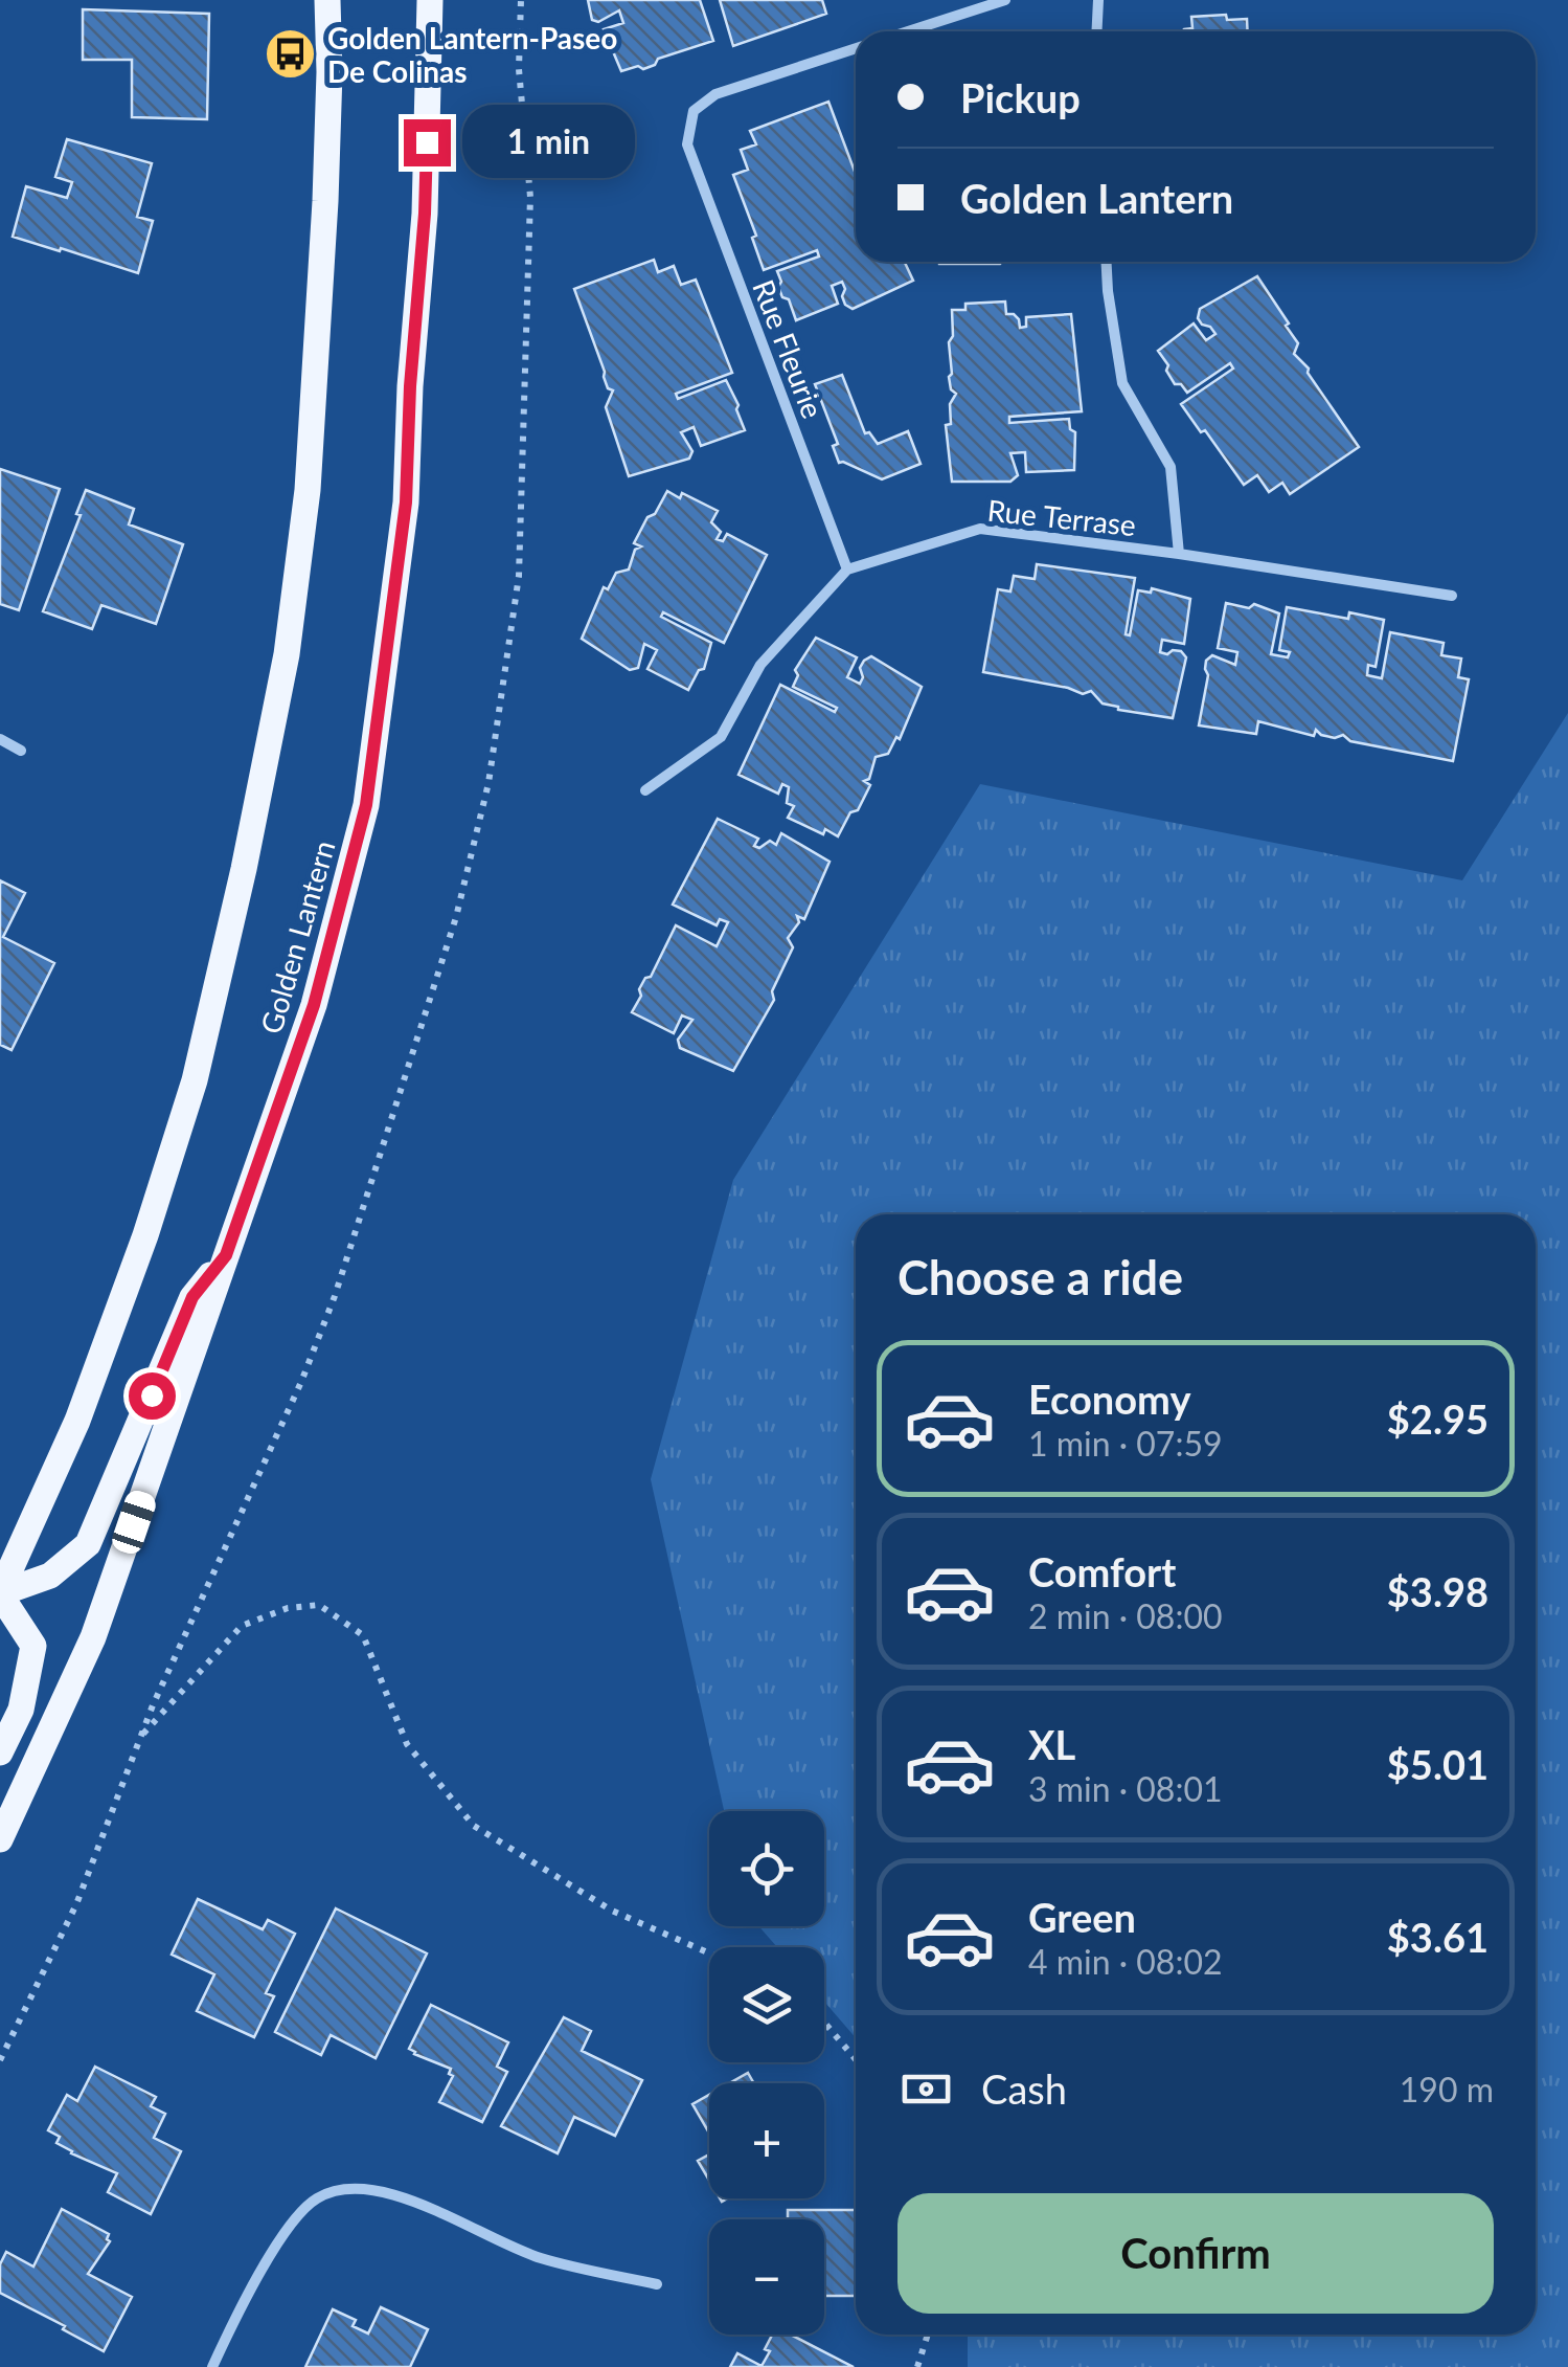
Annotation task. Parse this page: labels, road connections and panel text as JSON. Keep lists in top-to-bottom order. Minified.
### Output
{"streets":{"main road":["Golden Lantern"],"street":["Rue Fleurie","Rue Terrase"]},"crossings":[["Rue Fleurie","Rue Terrase"]],"places":{"bus stop":["Golden Lantern-Paseo De Colinas"]},"page":{"banner":["Pickup","Golden Lantern"],"bubble":"1 min","heading":"Choose a ride","list":[{"name":"Economy","note":"1 min · 07:59","value":"$2.95"},{"name":"Comfort","note":"2 min · 08:00","value":"$3.98"},{"name":"XL","note":"3 min · 08:01","value":"$5.01"},{"name":"Green","note":"4 min · 08:02","value":"$3.61"}],"map_buttons":["+","−"],"pay":["Cash","190 m"],"buttons":"Confirm"}}
